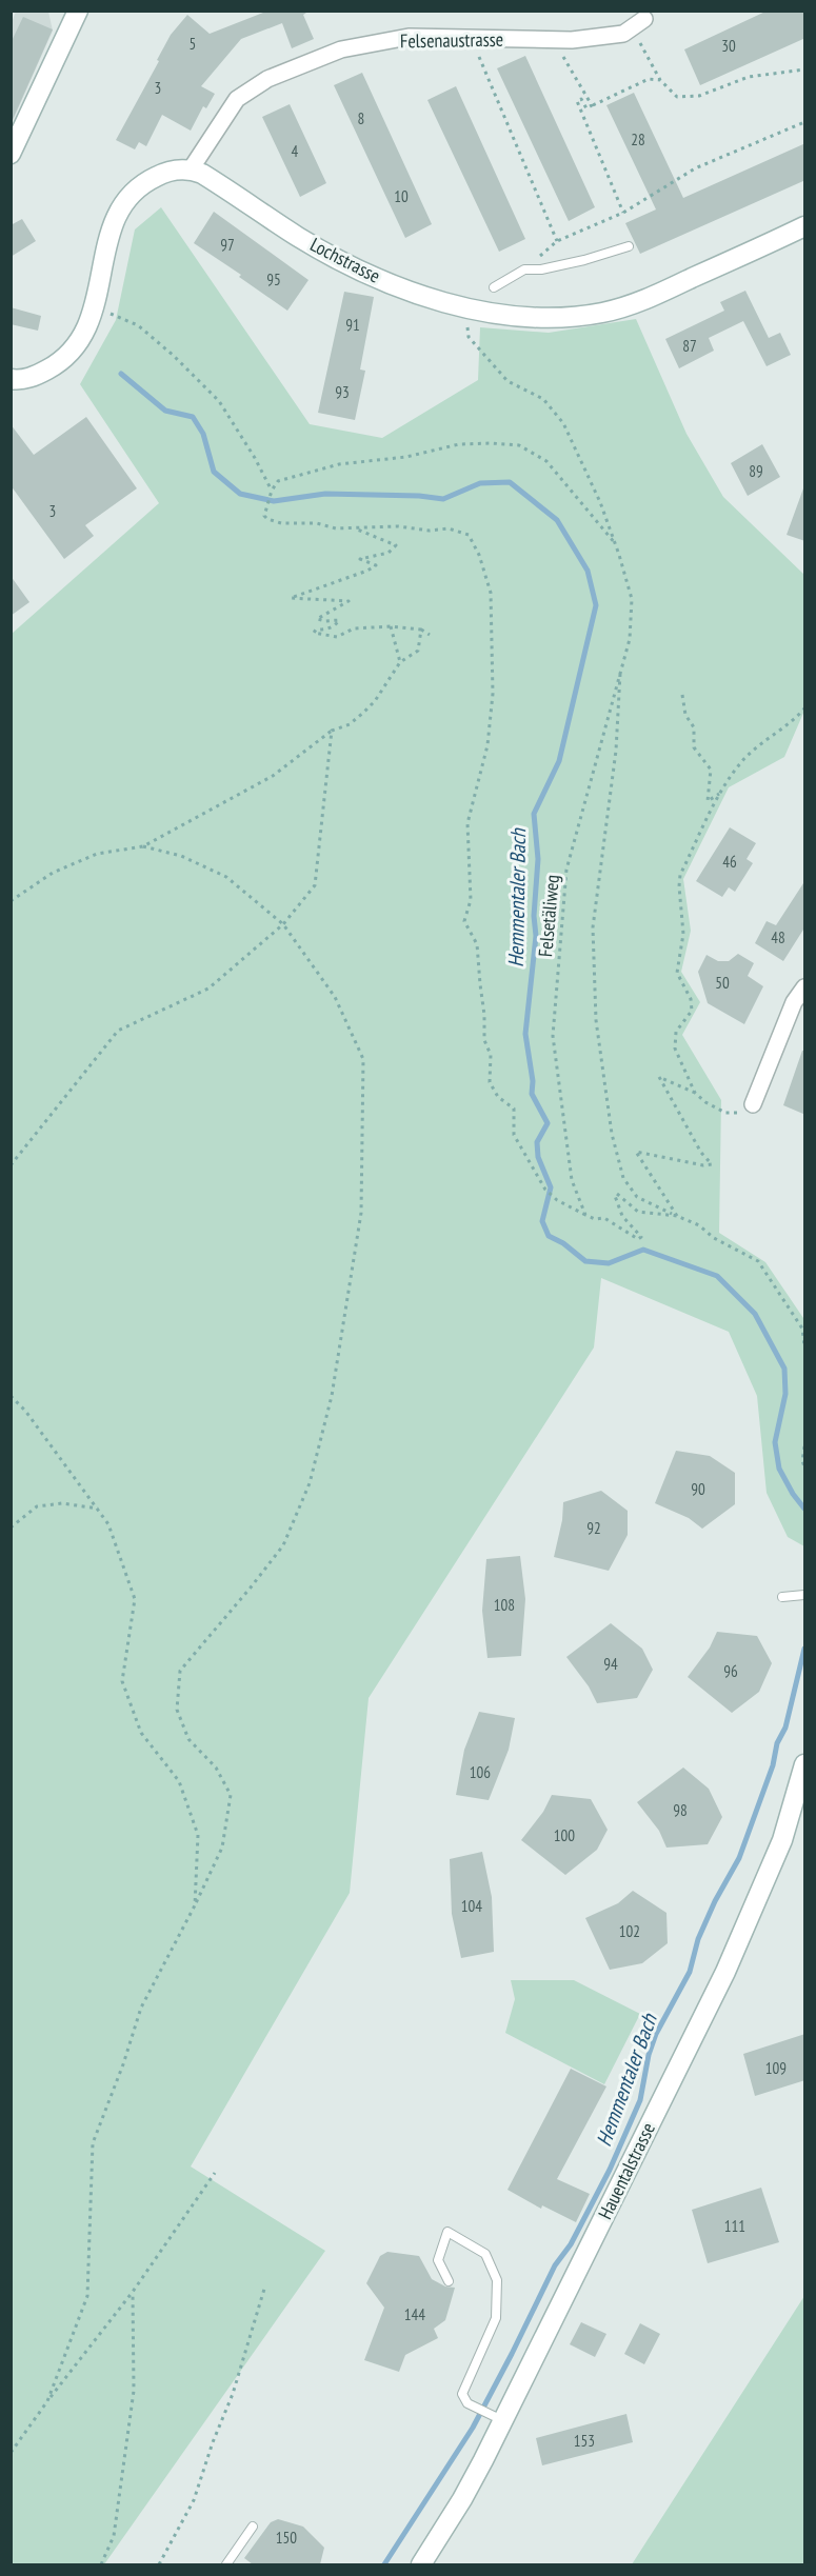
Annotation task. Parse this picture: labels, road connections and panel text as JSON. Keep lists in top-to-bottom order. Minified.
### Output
{"streets":{"street":["Felsenaustrasse","Lochstrasse","Hauentalstrasse"],"path":["Felsetäliweg"]},"crossings":[["Felsenaustrasse","Lochstrasse"],["Lochstrasse","Felsetäliweg"]],"water":["Hemmentaler Bach"],"house_numbers":["5","30","3","8","28","4","10","97","95","91","87","93","89","3","46","48","50","90","92","108","94","96","106","98","100","104","102","109","111","144","153","150"]}
